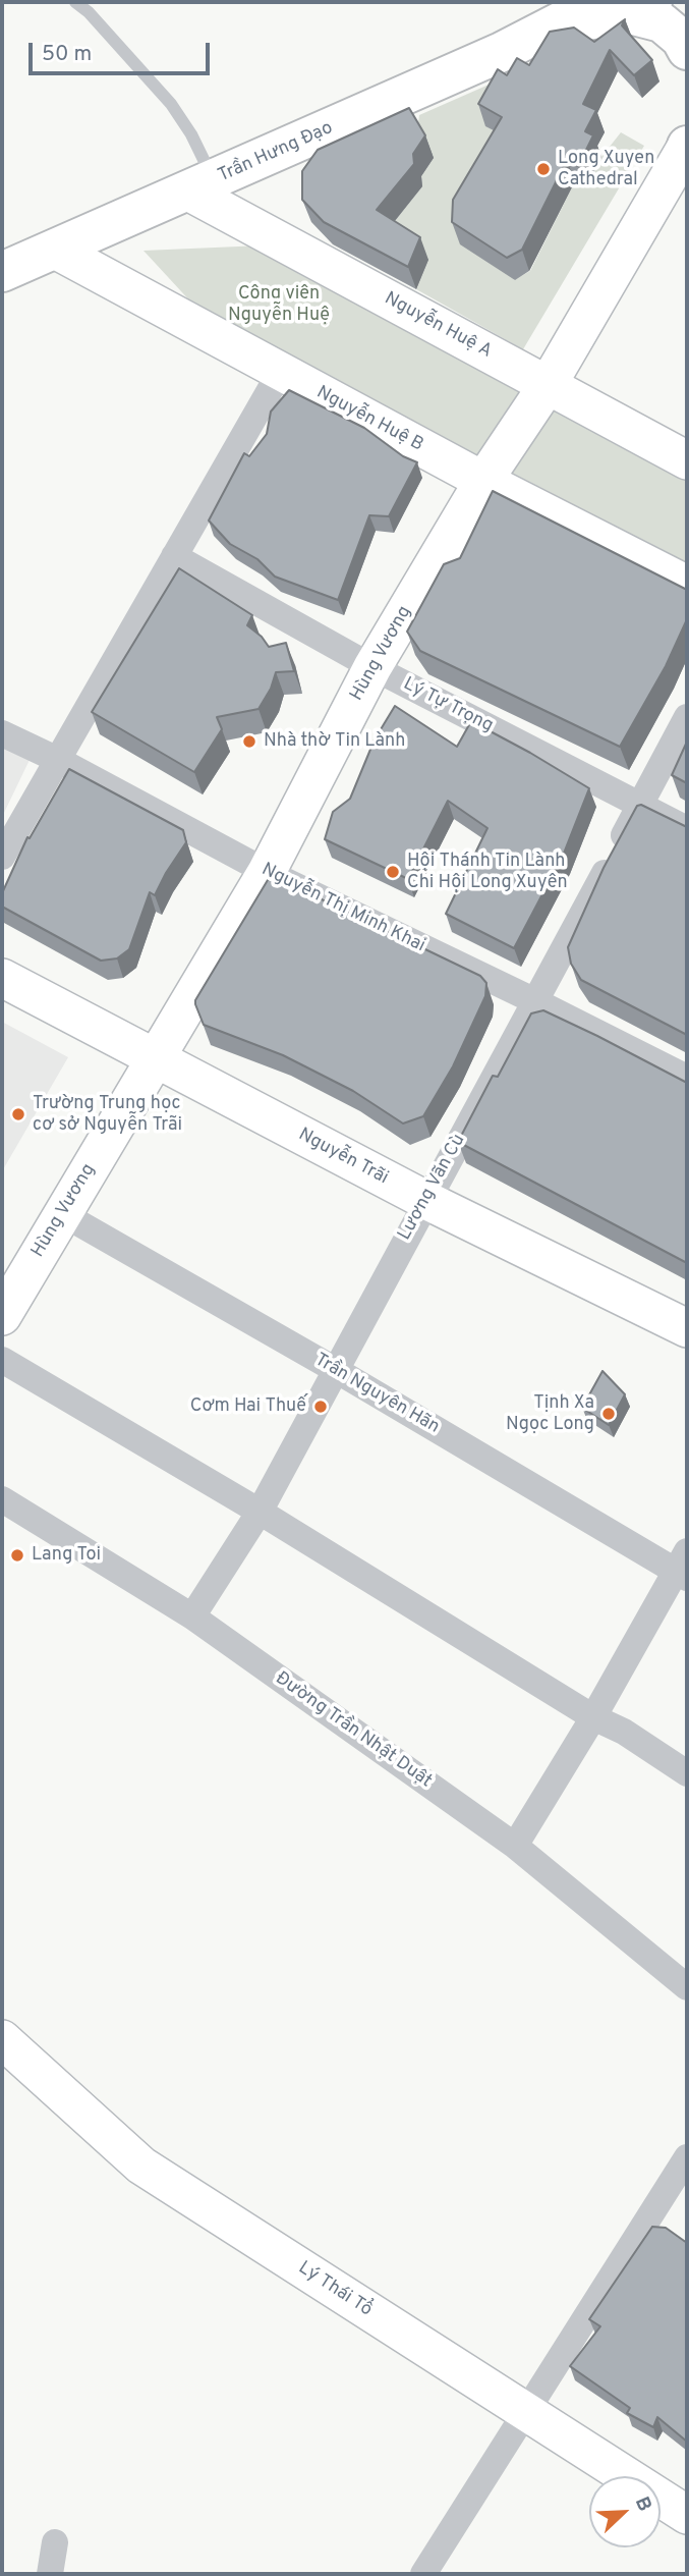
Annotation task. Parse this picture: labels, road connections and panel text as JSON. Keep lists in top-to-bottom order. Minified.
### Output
{"streets":{"highway":["Trần Hưng Đạo"],"street":["Nguyễn Huệ A","Nguyễn Huệ B","Hùng Vương","Lý Tự Trọng","Nguyễn Thị Minh Khai","Nguyễn Trãi","Lương Vãn Cù","Trần Nguyên Hãn","Đường Trần Nhật Duật","Lý Thái Tổ"]},"crossings":[["Trần Hưng Đạo","Nguyễn Huệ A"],["Trần Hưng Đạo","Nguyễn Huệ B"],["Nguyễn Huệ A","Hùng Vương"],["Nguyễn Huệ B","Hùng Vương"],["Hùng Vương","Lý Tự Trọng"],["Hùng Vương","Nguyễn Thị Minh Khai"],["Hùng Vương","Nguyễn Trãi"],["Hùng Vương","Trần Nguyên Hãn"],["Lý Tự Trọng","Lương Vãn Cù"],["Nguyễn Thị Minh Khai","Lương Vãn Cù"],["Nguyễn Trãi","Lương Vãn Cù"],["Lương Vãn Cù","Trần Nguyên Hãn"],["Lương Vãn Cù","Đường Trần Nhật Duật"]],"parks":["Công viên Nguyễn Huệ"],"places":["Long Xuyen Cathedral","Nhà thờ Tin Lành","Hội Thánh Tin Lành Chi Hội Long Xuyên","Trường Trung học cơ sở Nguyễn Trãi","Cơm Hai Thuế","Tịnh Xa Ngọc Long","Lang Toi"],"scale_bar":"50 m","north":"top right"}
